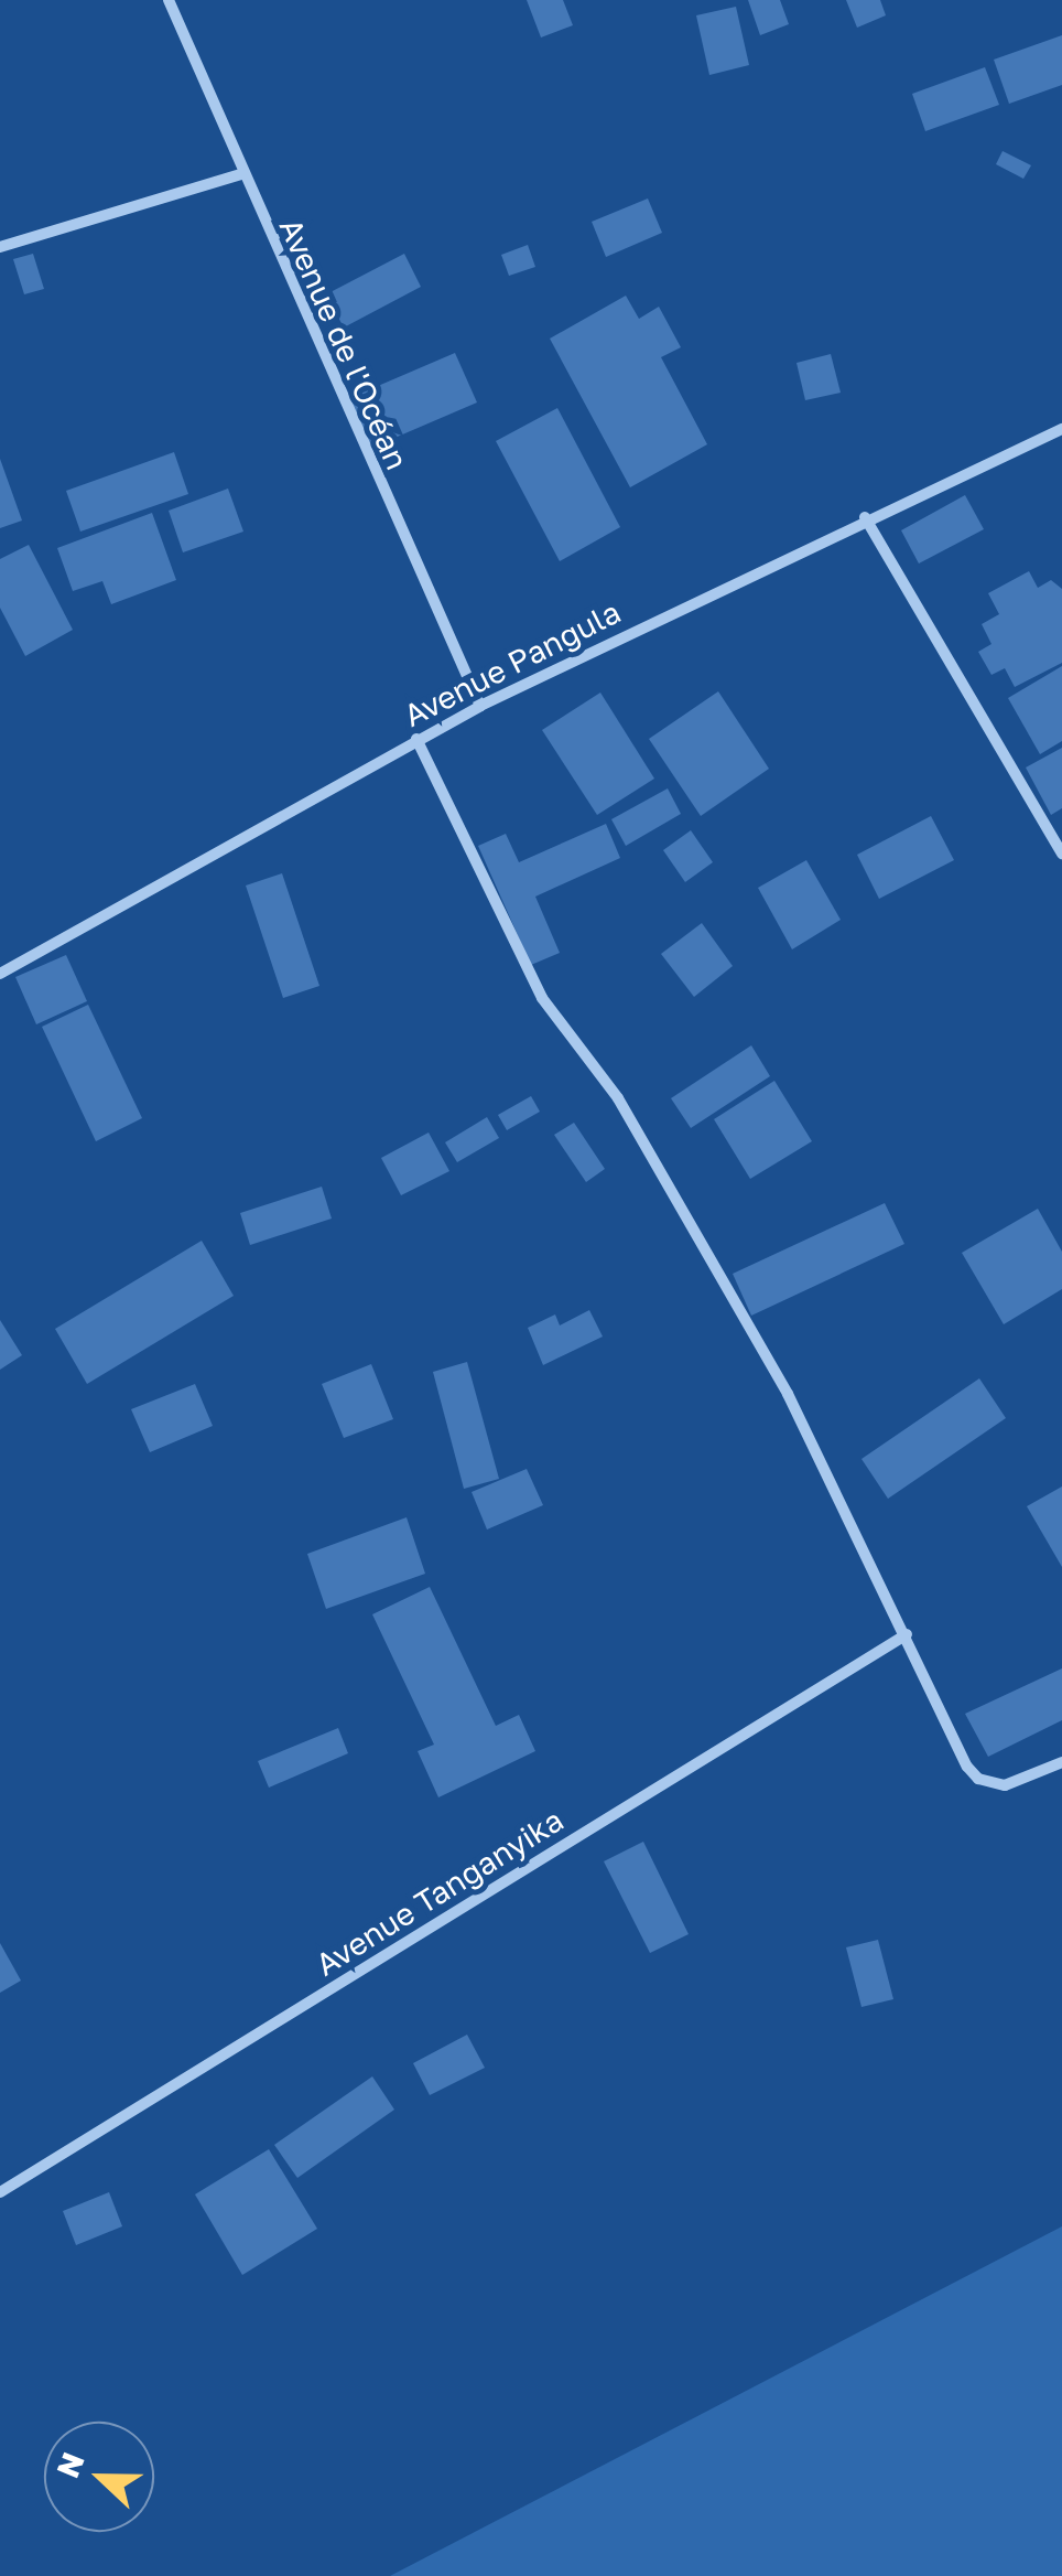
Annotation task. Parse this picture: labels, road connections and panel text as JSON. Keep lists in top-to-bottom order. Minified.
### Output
{"streets":{"street":["Avenue de l'Océan","Avenue Pangula","Avenue Tanganyika"]},"crossings":[["Avenue de l'Océan","Avenue Pangula"]],"north":"left"}
